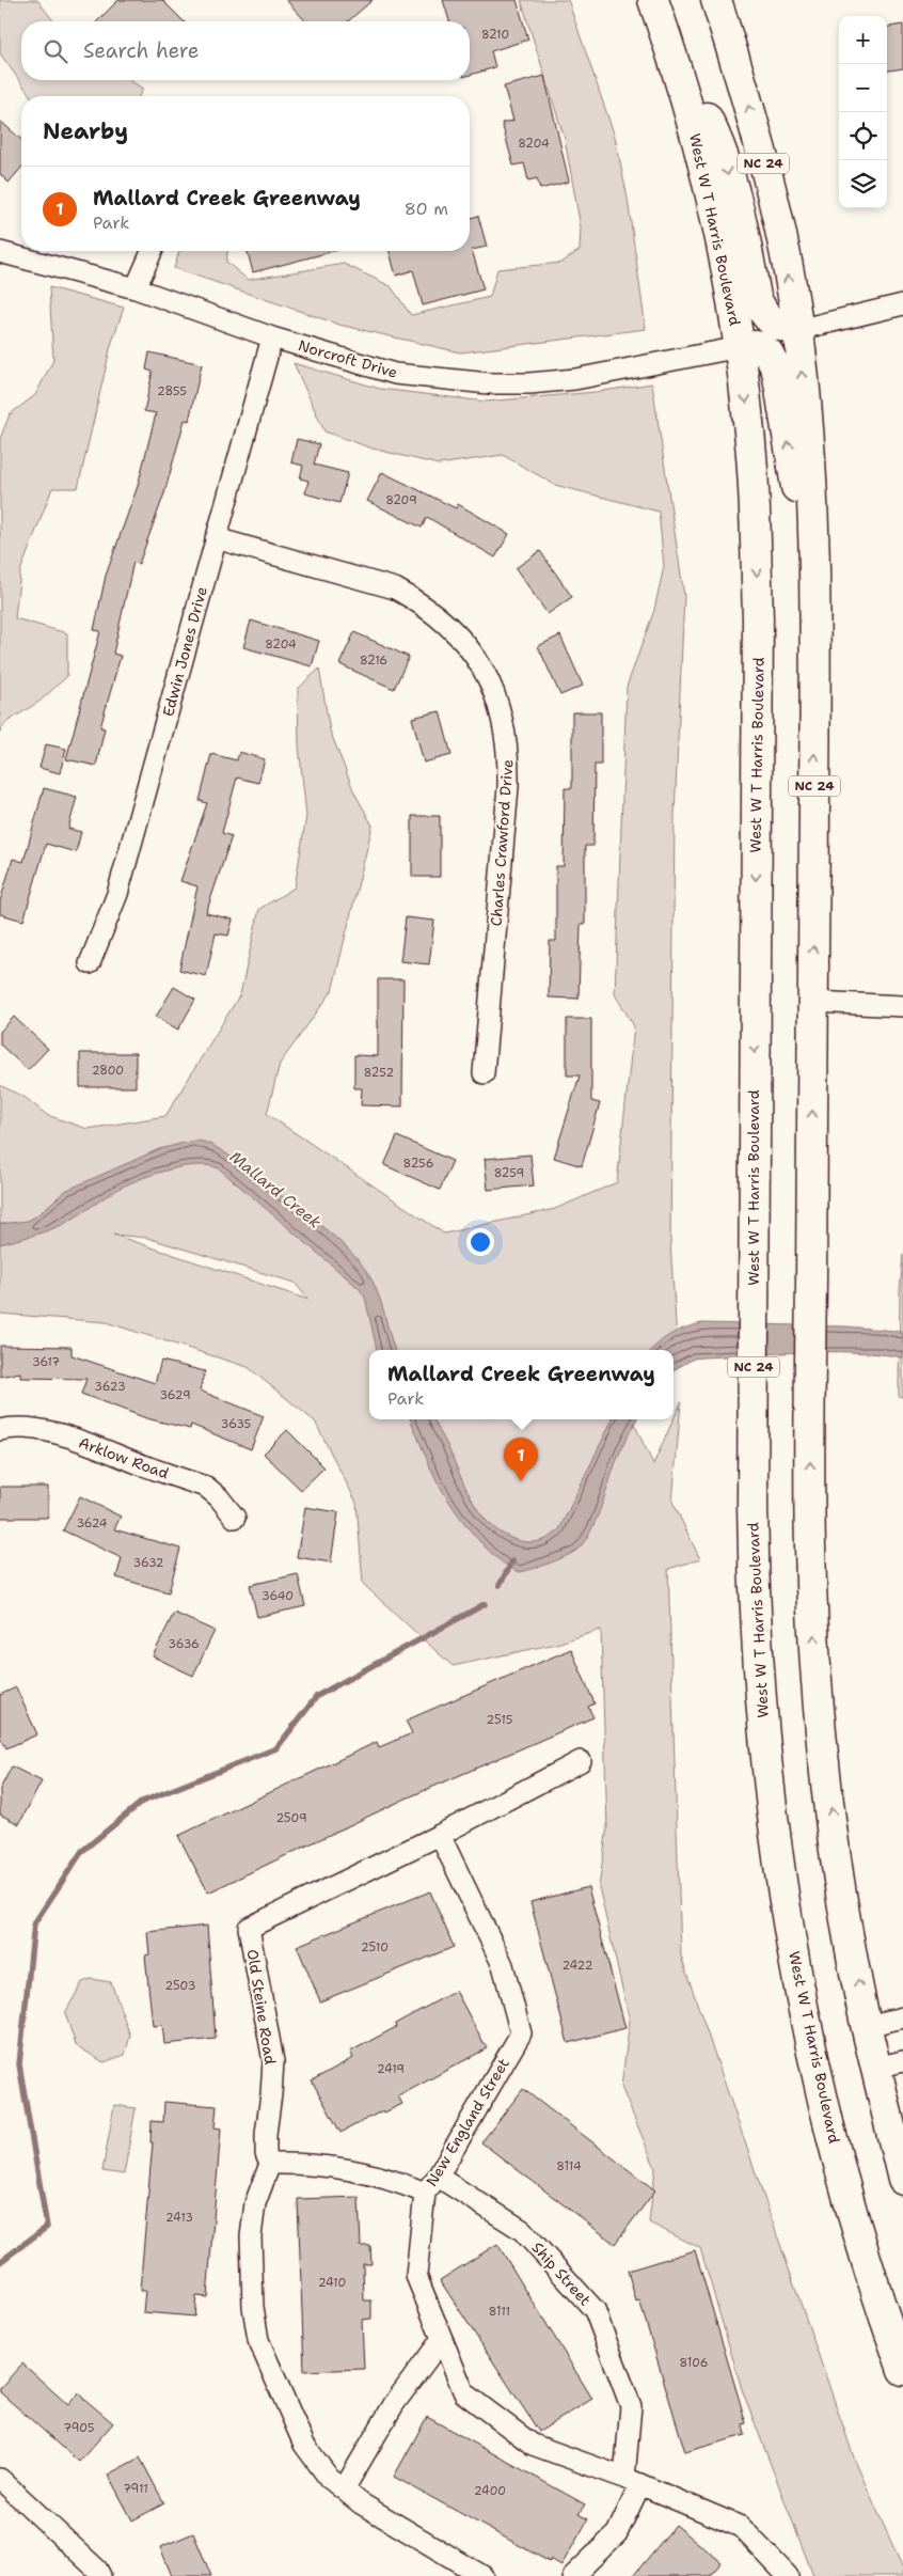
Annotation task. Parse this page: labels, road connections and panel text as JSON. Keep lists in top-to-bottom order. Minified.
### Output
{"streets":{"main road":["NC 24","West W T Harris Boulevard"],"street":["Norcroft Drive","Edwin Jones Drive","Charles Crawford Drive","Arklow Road","Old Steine Road","New England Street","Ship Street"]},"crossings":[["West W T Harris Boulevard","Norcroft Drive"],["Norcroft Drive","Edwin Jones Drive"],["Edwin Jones Drive","Charles Crawford Drive"],["Old Steine Road","New England Street"],["New England Street","Ship Street"]],"water":["Mallard Creek"],"house_numbers":["8210","8204","2855","8209","8204","8216","2800","8252","8256","8259","3617","3623","3629","3635","3624","3632","3640","3636","2515","2509","2510","2422","2503","2419","8114","2413","2410","8111","8106","7905","7911","2400"],"page":{"map_buttons":["+","−"],"search":"Search here","heading":"Nearby","list":[{"mark":"1","name":"Mallard Creek Greenway","note":"Park","value":"80 m"}],"popup":["Mallard Creek Greenway","Park"],"pins":"1"}}
